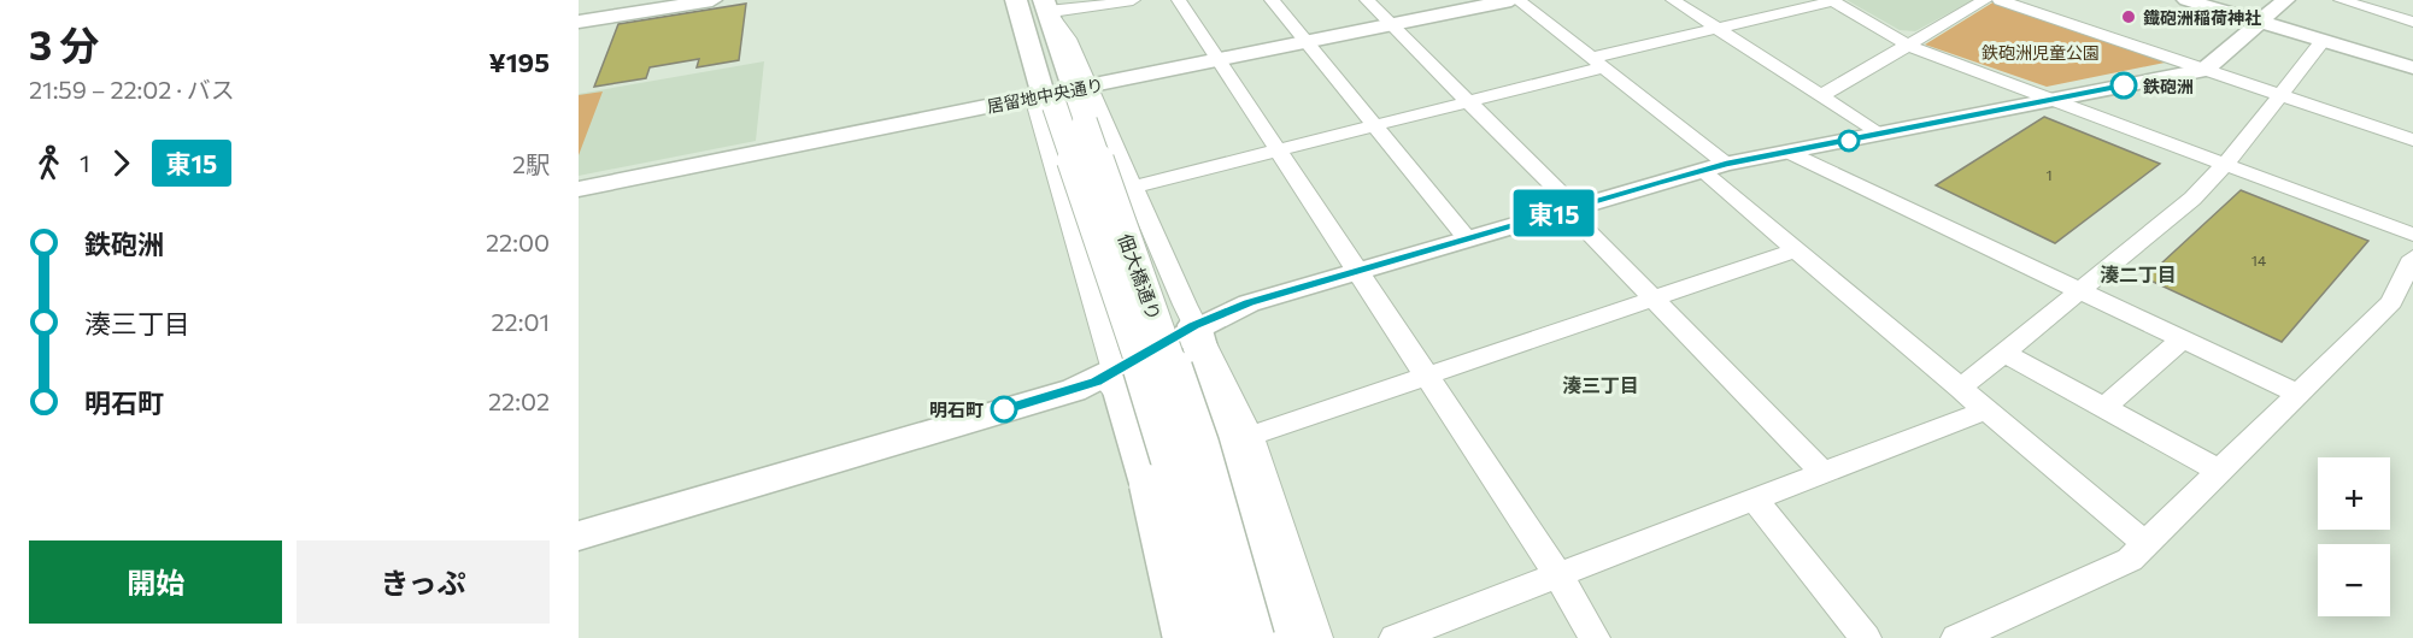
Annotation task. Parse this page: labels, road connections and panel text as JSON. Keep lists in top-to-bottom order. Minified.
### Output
{"streets":{"main road":["佃大橋通り"],"street":["居留地中央通り"]},"crossings":[["居留地中央通り","佃大橋通り"]],"districts":["湊二丁目","湊三丁目"],"parks":["鉄砲洲児童公園"],"places":["鐡砲洲稲荷神社","鉄砲洲","明石町"],"lines":["bus line 東15"],"house_numbers":["1","14"],"page":{"heading":["3 分","21:59 – 22:02 · バス","¥195"],"on_map":"東15","legs":["1","東15","2駅"],"list":[{"name":"鉄砲洲","value":"22:00"},{"name":"湊三丁目","value":"22:01"},{"name":"明石町","value":"22:02"}],"map_buttons":["+","−"],"buttons":["開始","きっぷ"]}}
